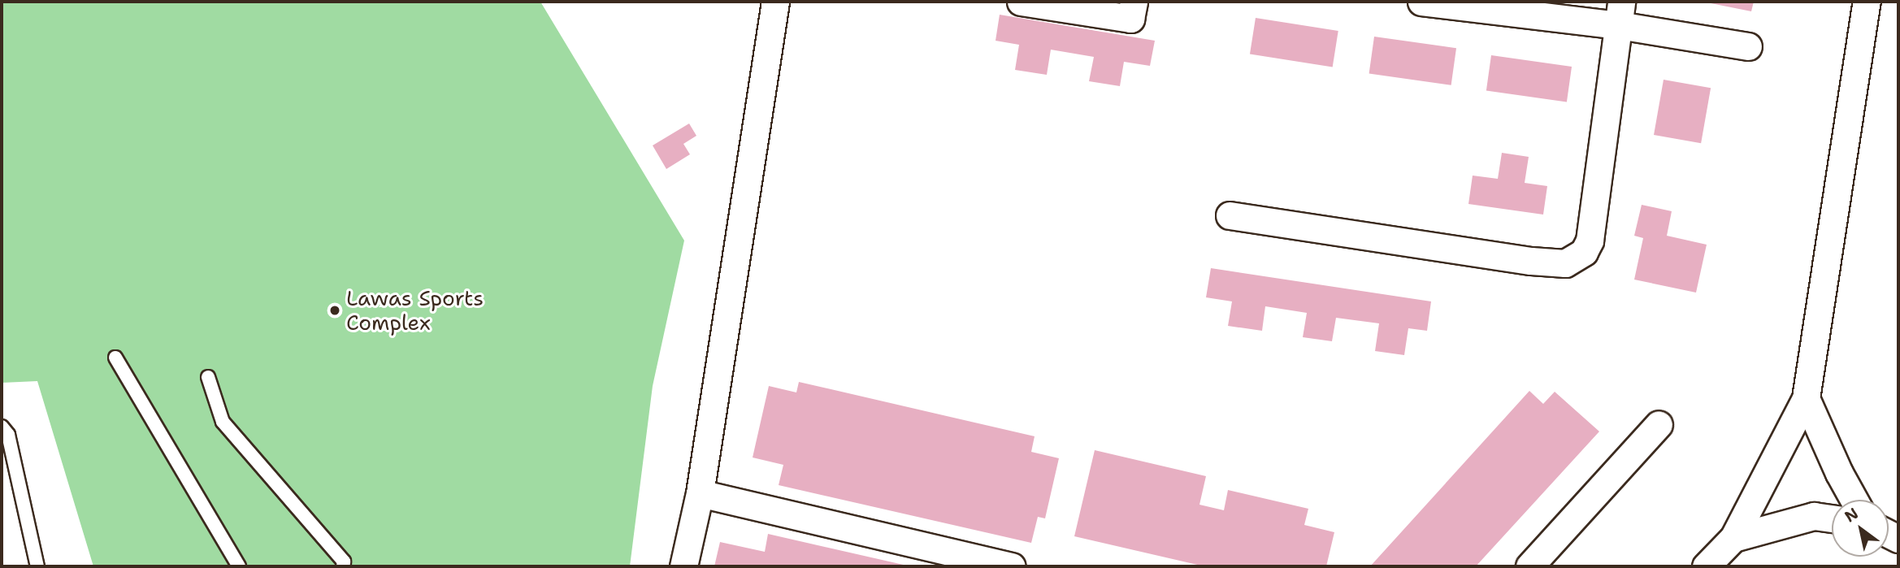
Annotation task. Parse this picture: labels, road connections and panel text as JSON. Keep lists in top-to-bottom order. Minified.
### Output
{"places":["Lawas Sports Complex"],"north":"top left"}
